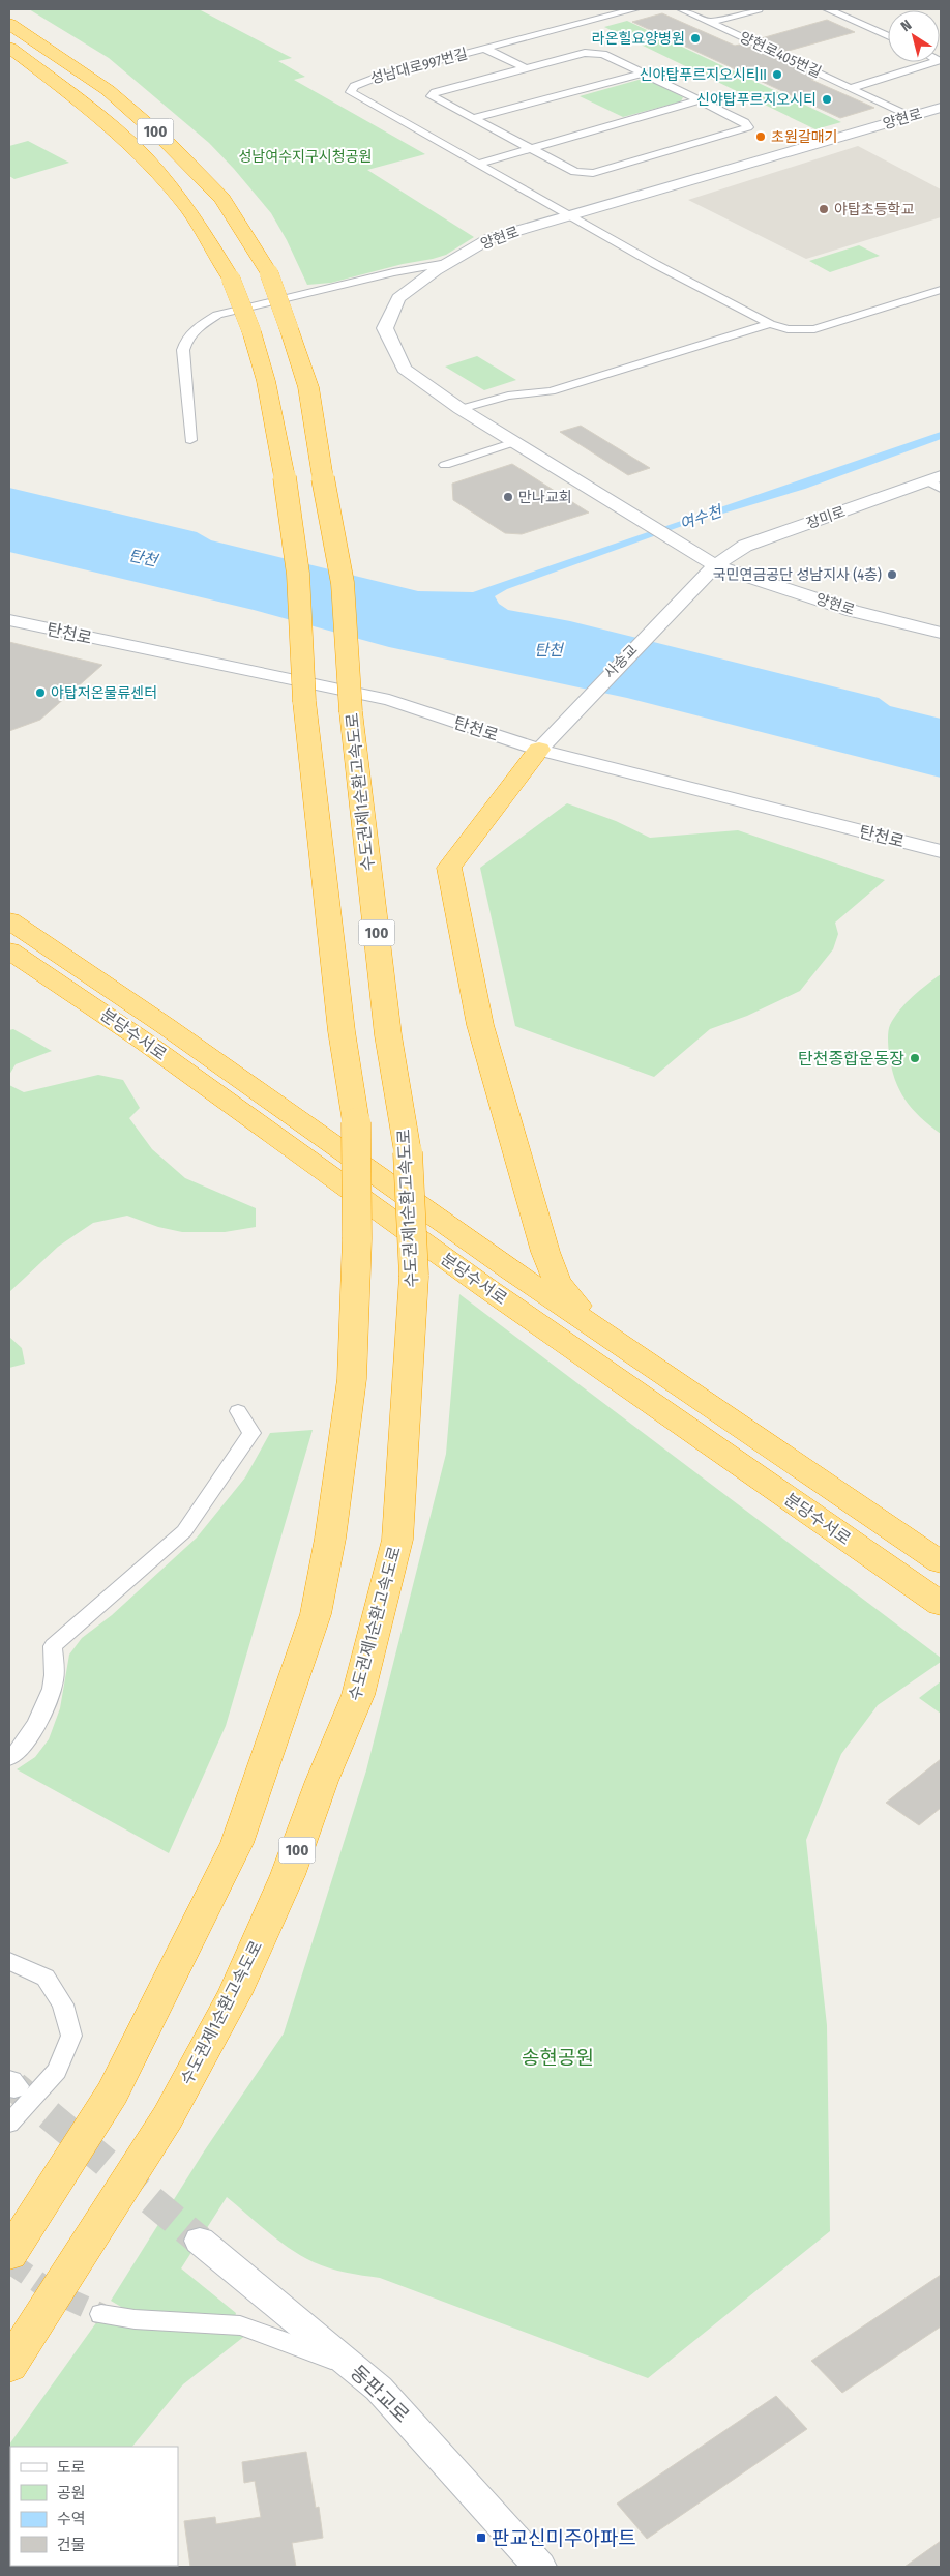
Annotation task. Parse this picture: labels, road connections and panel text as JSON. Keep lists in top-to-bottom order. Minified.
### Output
{"streets":{"highway":["100","수도권제1순환고속도로","분당수서로"],"main road":["양현로","장미로","탄천로","사송교","동판교로"],"street":["양현로405번길","성남대로997번길"]},"crossings":[["양현로405번길","양현로"],["성남대로997번길","양현로"],["양현로","장미로"],["장미로","사송교"],["탄천로","사송교"]],"water":["여수천","탄천"],"parks":["성남여수지구시청공원","송현공원"],"places":{"other":["라온힐요양병원","신야탑푸르지오시티II","신야탑푸르지오시티","초원갈매기","야탑초등학교","만나교회","국민연금공단 성남지사 (4층)","야탑저온물류센터","탄천종합운동장"],"transit":["판교신미주아파트"]},"legend":["도로","공원","수역","건물"],"north":"top left"}
